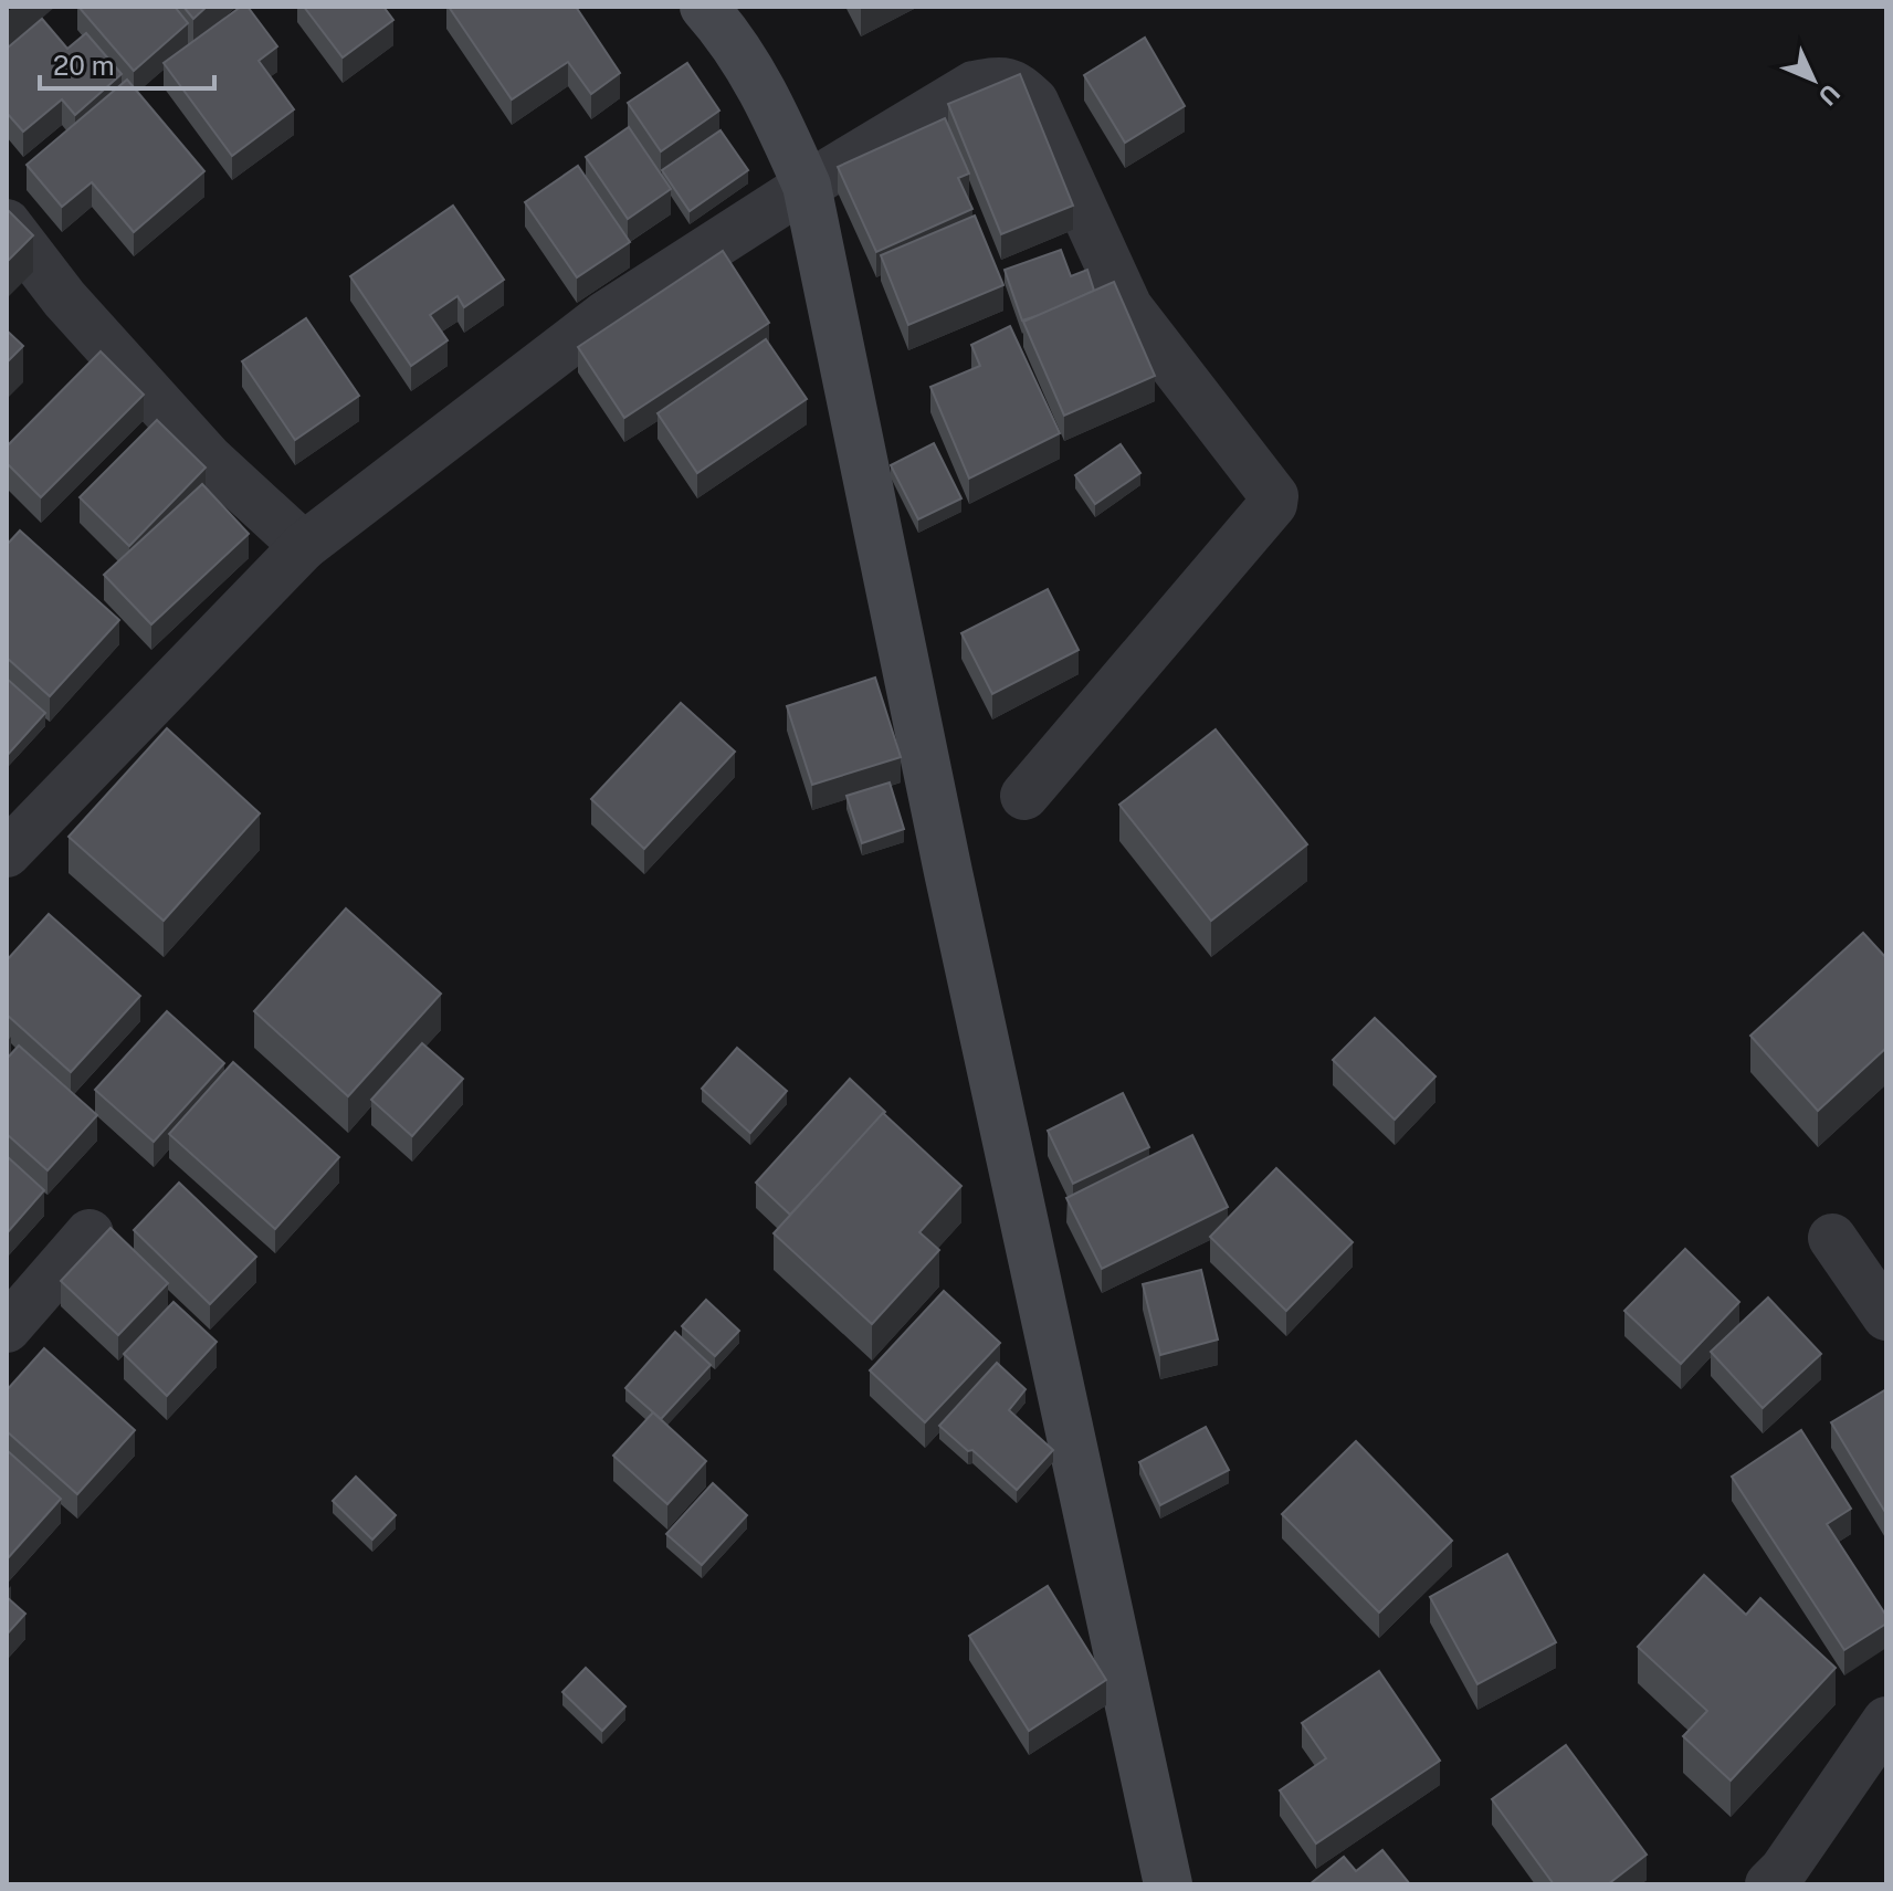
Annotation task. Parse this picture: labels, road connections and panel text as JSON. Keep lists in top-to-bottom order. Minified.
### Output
{"scale_bar":"20 m","north":"bottom right"}
